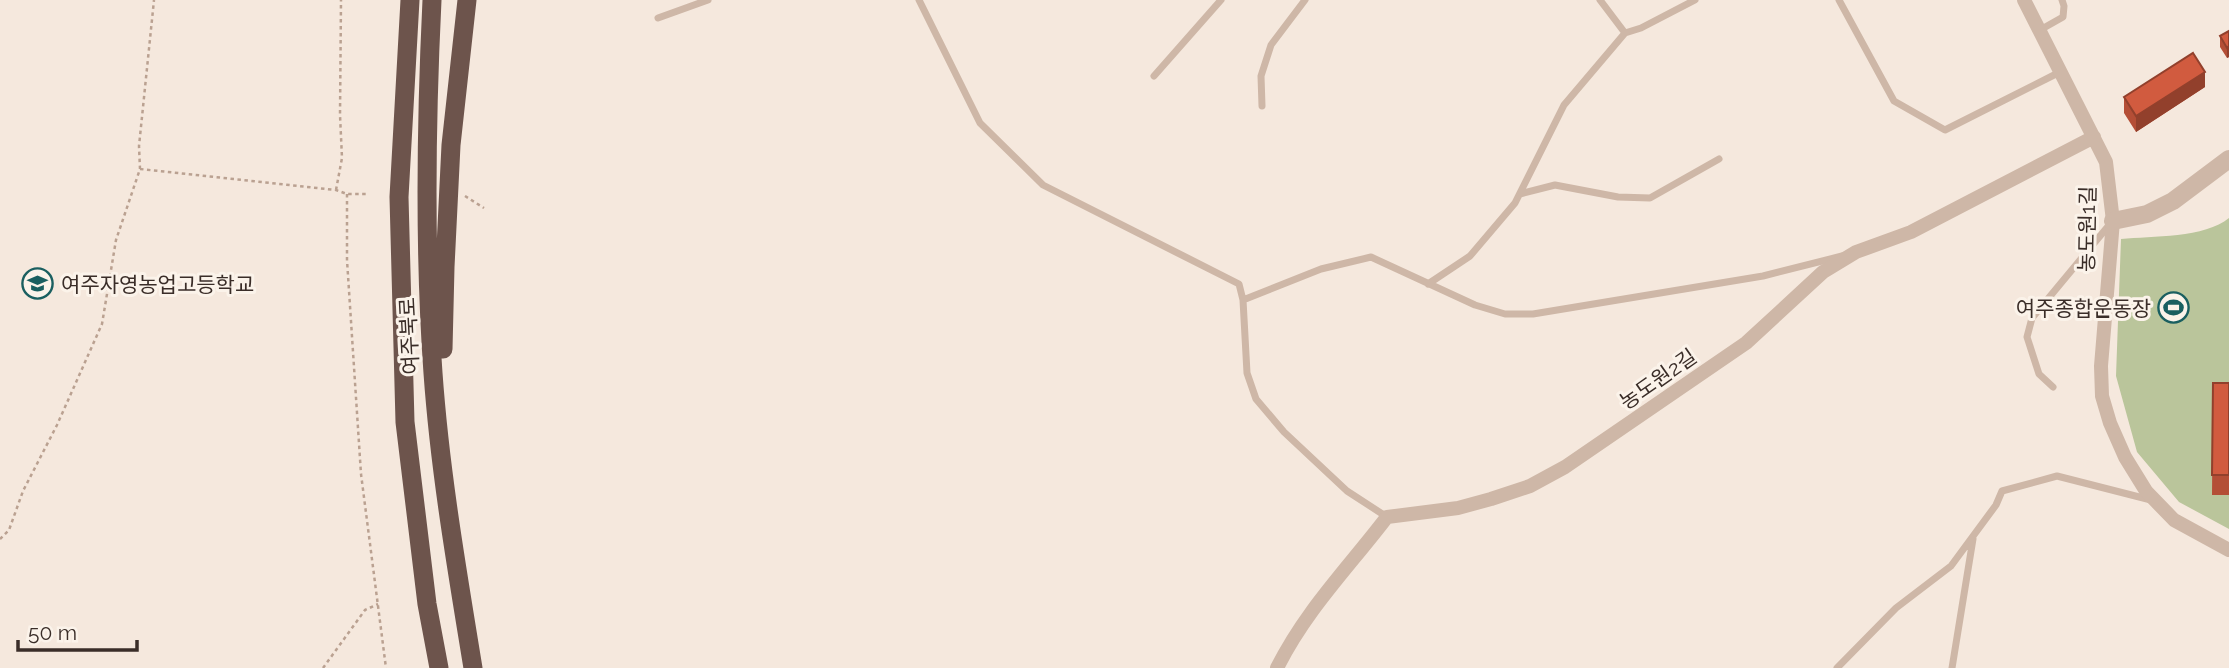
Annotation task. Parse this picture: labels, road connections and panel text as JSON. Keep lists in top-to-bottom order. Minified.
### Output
{"streets":{"highway":["여주북로"],"street":["농도원1길","농도원2길"]},"crossings":[["농도원1길","농도원2길"]],"places":{"school or university":["여주자영농업고등학교"],"sports":["여주종합운동장"]},"scale_bar":"50 m"}
